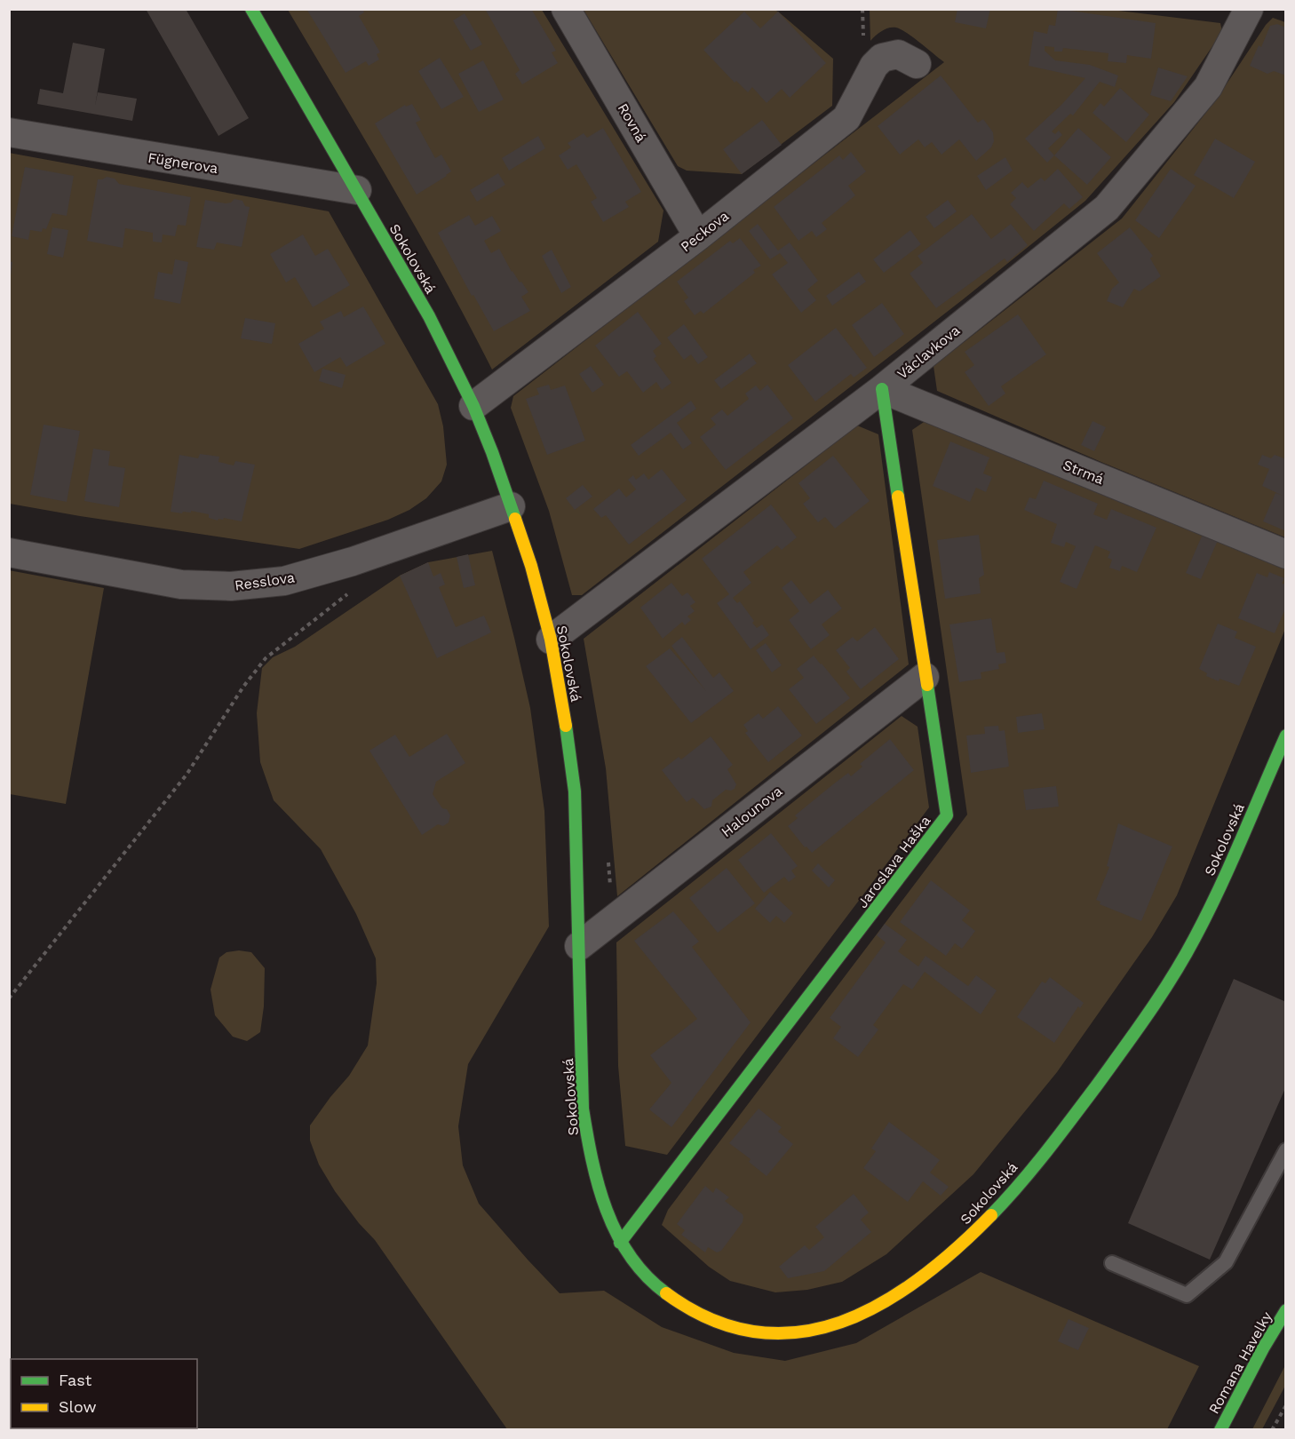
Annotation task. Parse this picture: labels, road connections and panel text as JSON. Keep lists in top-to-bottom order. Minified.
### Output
{"streets":{"street":["Rovná","Fügnerova","Peckova","Sokolovská","Václavkova","Strmá","Resslova","Halounova","Jaroslava Haška","Romana Havelky"]},"crossings":[["Rovná","Peckova"],["Fügnerova","Sokolovská"],["Peckova","Sokolovská"],["Sokolovská","Václavkova"],["Sokolovská","Resslova"],["Sokolovská","Halounova"],["Sokolovská","Jaroslava Haška"],["Václavkova","Strmá"],["Václavkova","Jaroslava Haška"],["Strmá","Jaroslava Haška"],["Halounova","Jaroslava Haška"]],"legend":["Fast","Slow"]}
